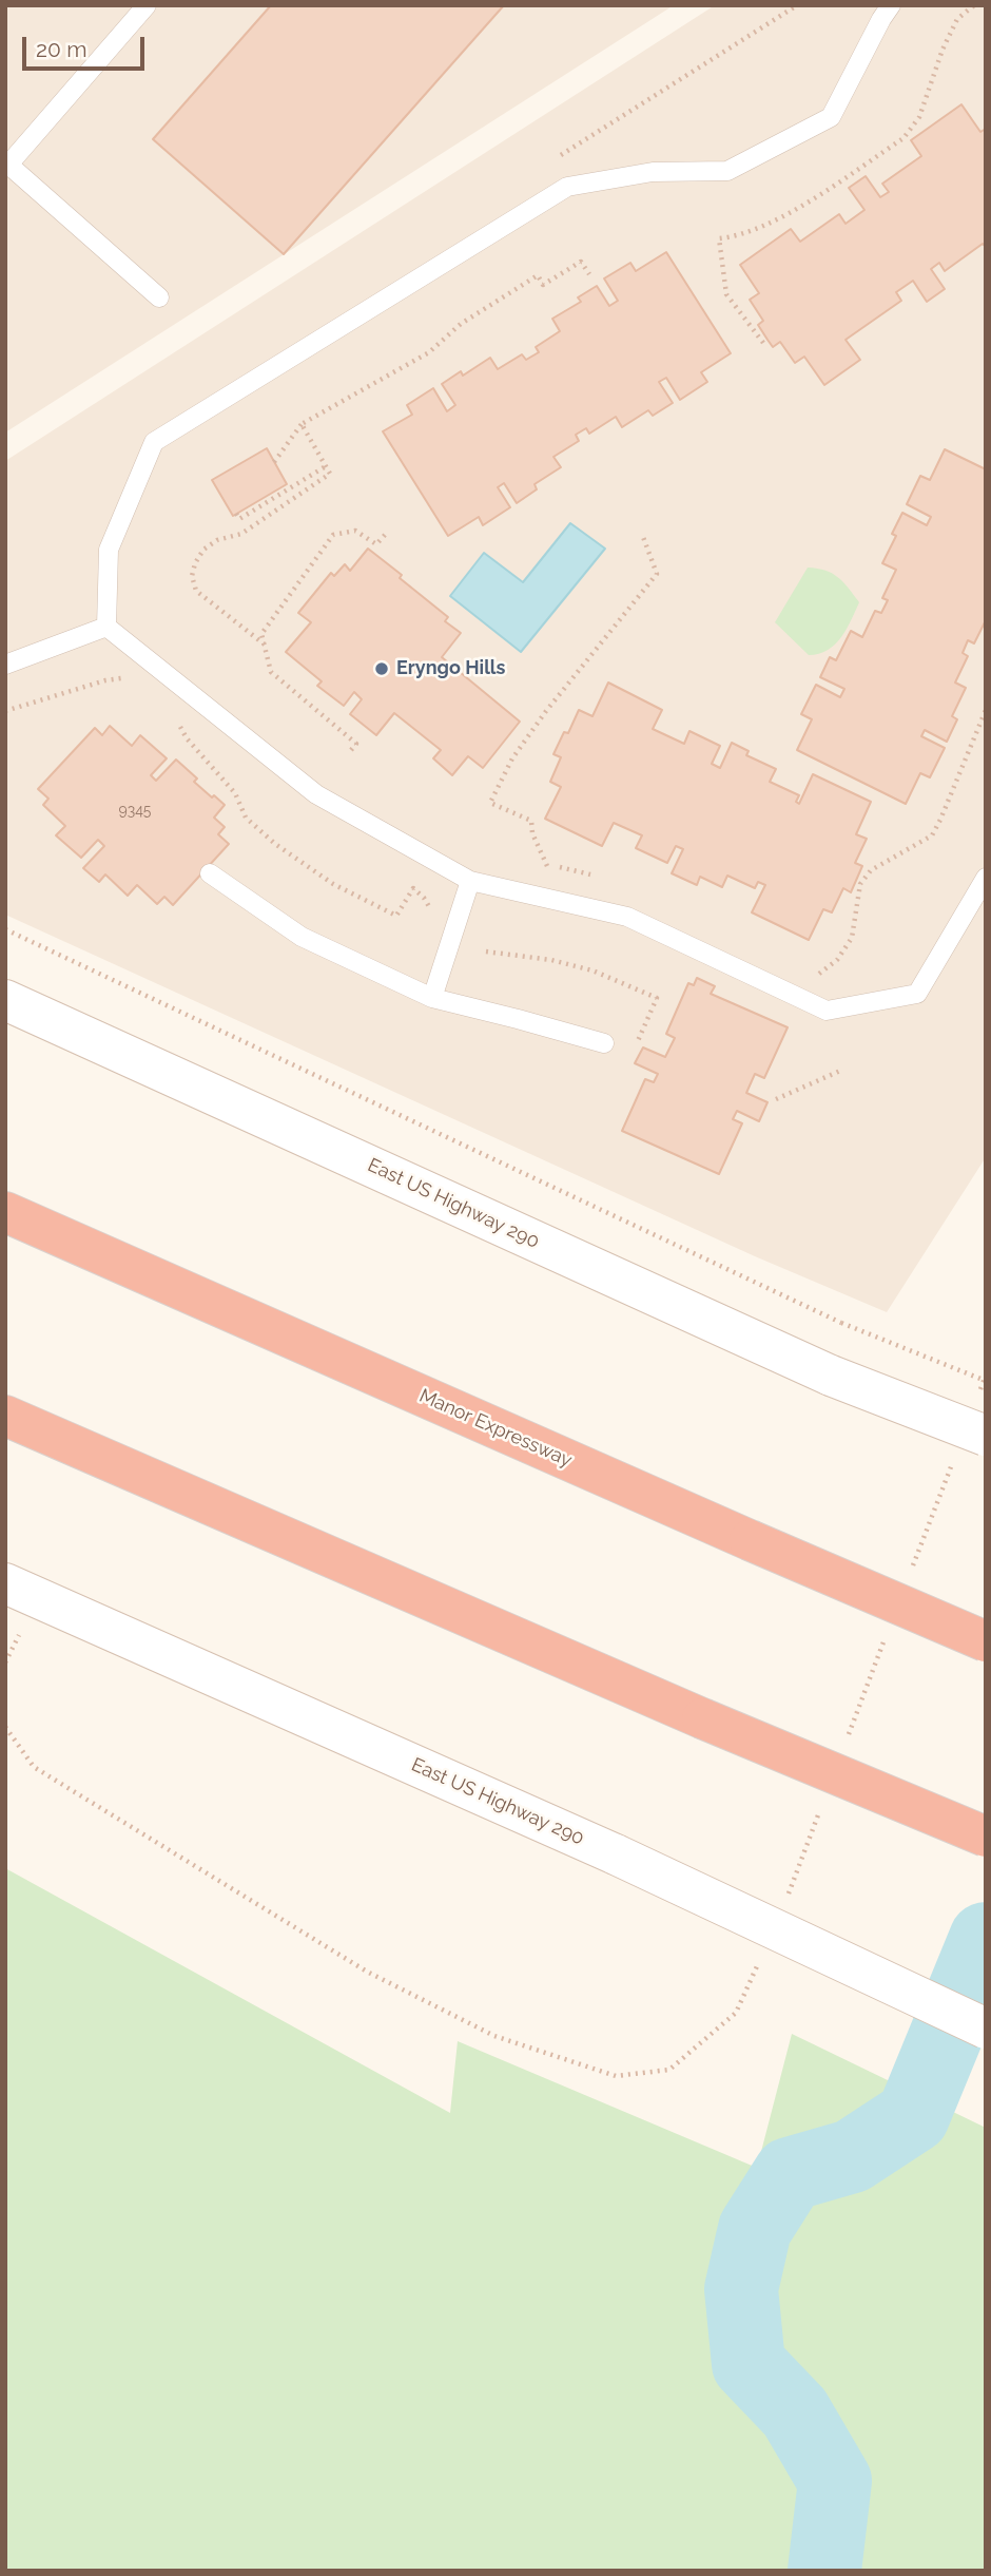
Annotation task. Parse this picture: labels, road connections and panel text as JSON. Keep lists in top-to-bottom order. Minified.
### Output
{"streets":{"highway":["Manor Expressway"],"main road":["East US Highway 290"]},"places":["Eryngo Hills"],"house_numbers":["9345"],"scale_bar":"20 m"}
